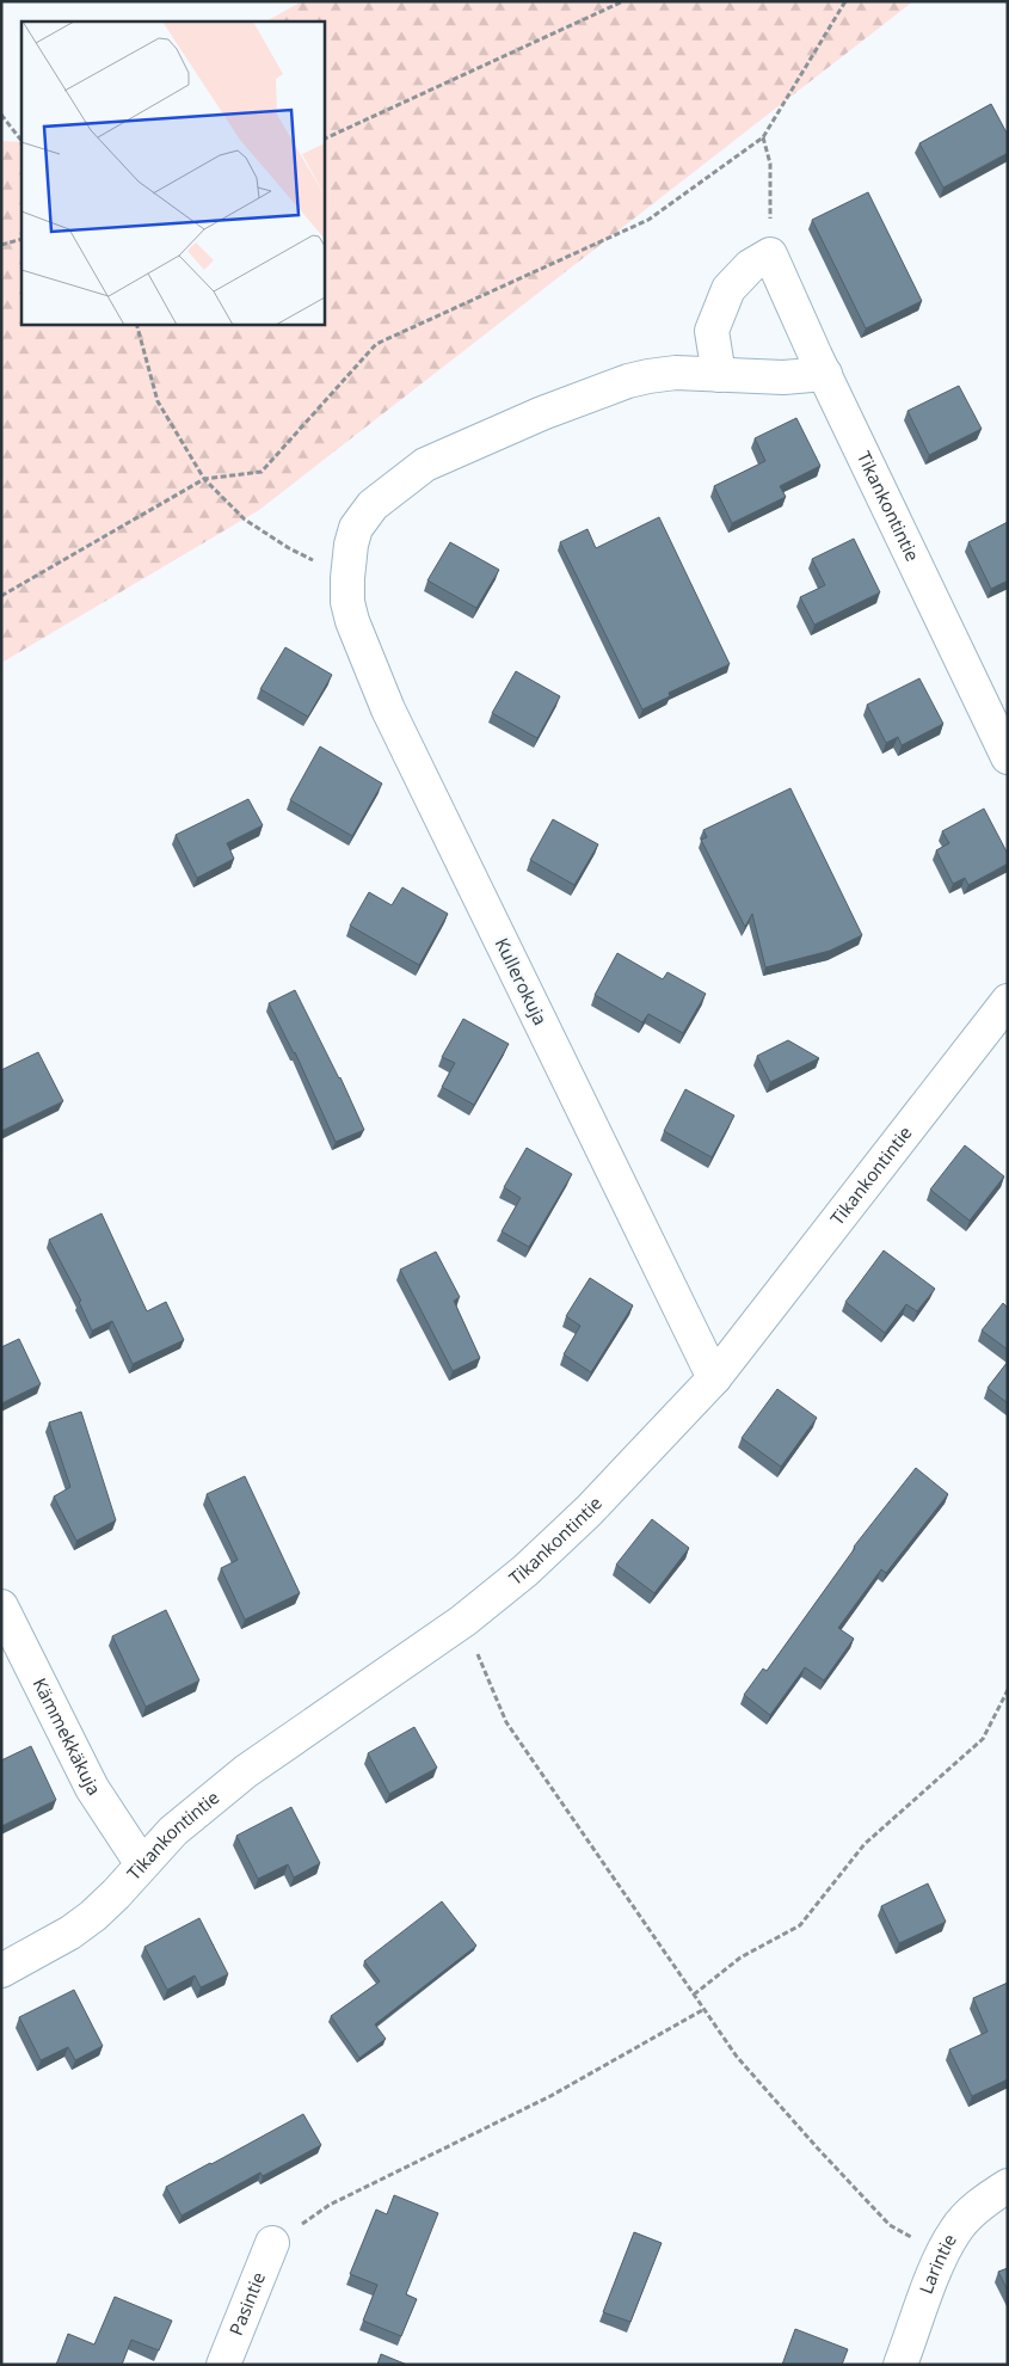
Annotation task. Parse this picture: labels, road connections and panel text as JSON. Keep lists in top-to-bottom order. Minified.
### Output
{"streets":{"street":["Tikankontintie","Kullerokuja","Kämmekkäkuja","Larintie","Pasintie"]},"crossings":[["Tikankontintie","Kullerokuja"],["Tikankontintie","Kämmekkäkuja"]]}
